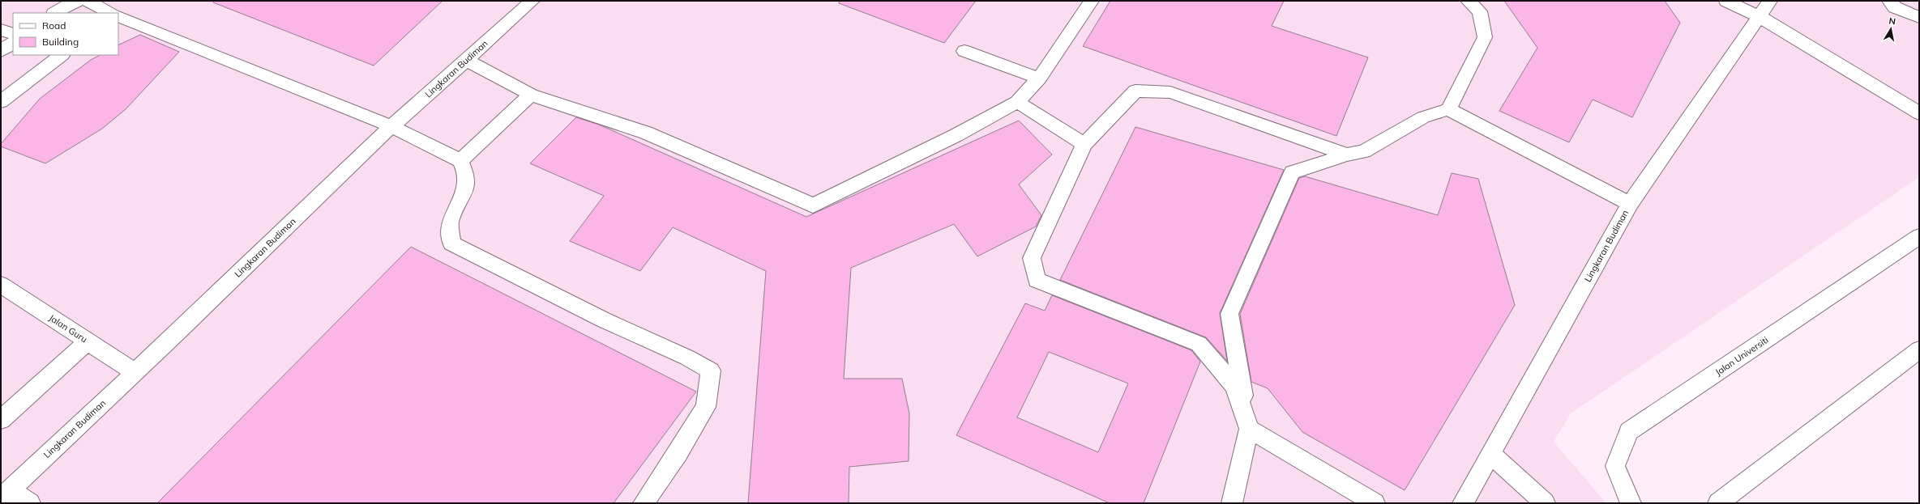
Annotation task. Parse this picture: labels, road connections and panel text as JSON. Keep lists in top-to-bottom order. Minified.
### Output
{"streets":{"street":["Lingkaran Budiman","Jalan Guru","Jalan Universiti"]},"crossings":[["Lingkaran Budiman","Jalan Guru"]],"legend":["Road","Building"],"north":"top"}
